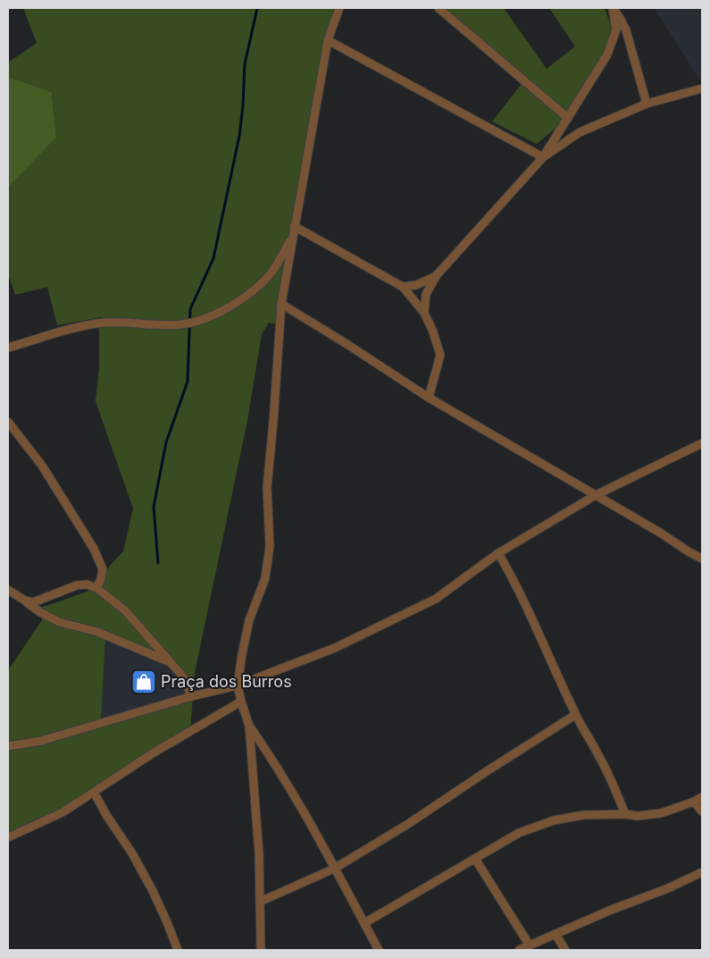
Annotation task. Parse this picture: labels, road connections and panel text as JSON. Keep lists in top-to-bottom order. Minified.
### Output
{"places":{"shop":["Praça dos Burros"]}}
